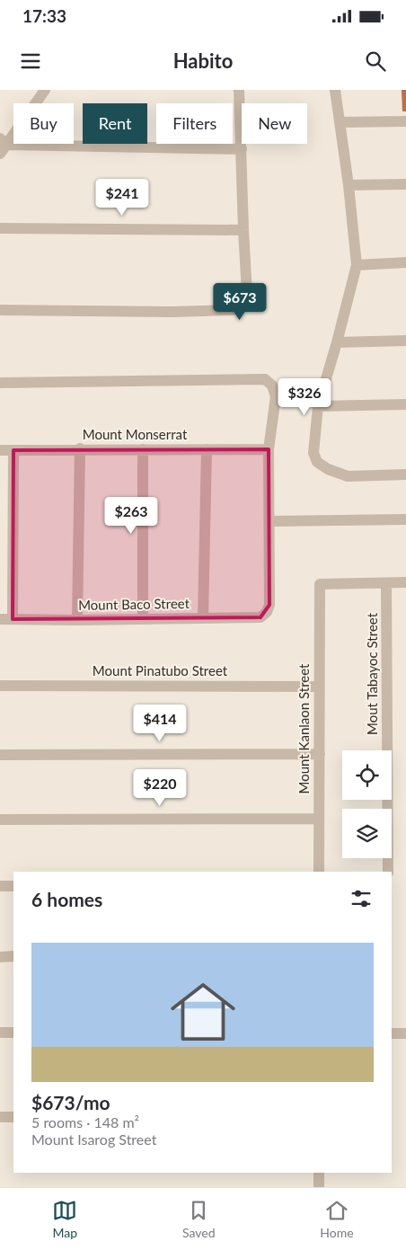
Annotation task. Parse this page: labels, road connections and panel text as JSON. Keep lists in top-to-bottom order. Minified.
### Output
{"streets":{"street":["Mount Monserrat","Mount Baco Street","Mount Pinatubo Street","Mout Tabayoc Street","Mount Kanlaon Street"]},"crossings":[["Mount Pinatubo Street","Mount Kanlaon Street"],["Mout Tabayoc Street","Mount Kanlaon Street"]],"page":{"status":"17:33","header":"Habito","chip":["Buy","Rent","Filters","New"],"price":["$241","$673","$326","$263","$414","$220"],"heading":"6 homes","list":[{"name":"$673/mo","note":"5 rooms · 148 m² · Mount Isarog Street"}],"tabs":["Map","Saved","Home"]}}
